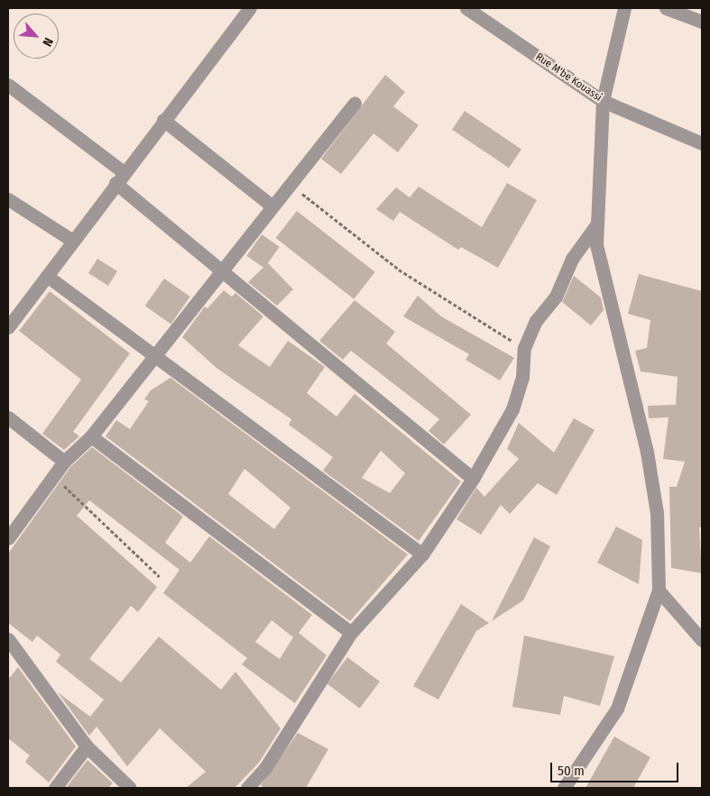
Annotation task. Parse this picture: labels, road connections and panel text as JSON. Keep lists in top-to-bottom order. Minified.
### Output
{"streets":{"street":["Rue M'be Kouassi"]},"scale_bar":"50 m","north":"bottom right"}
